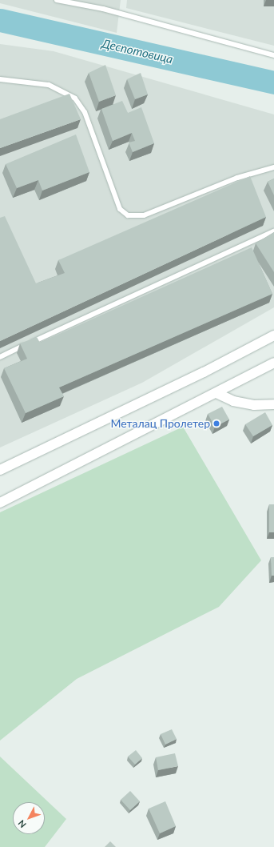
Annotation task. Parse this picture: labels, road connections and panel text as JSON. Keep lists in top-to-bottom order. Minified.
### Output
{"water":["Деспотовица"],"places":["Металац Пролетер"],"north":"bottom left"}
